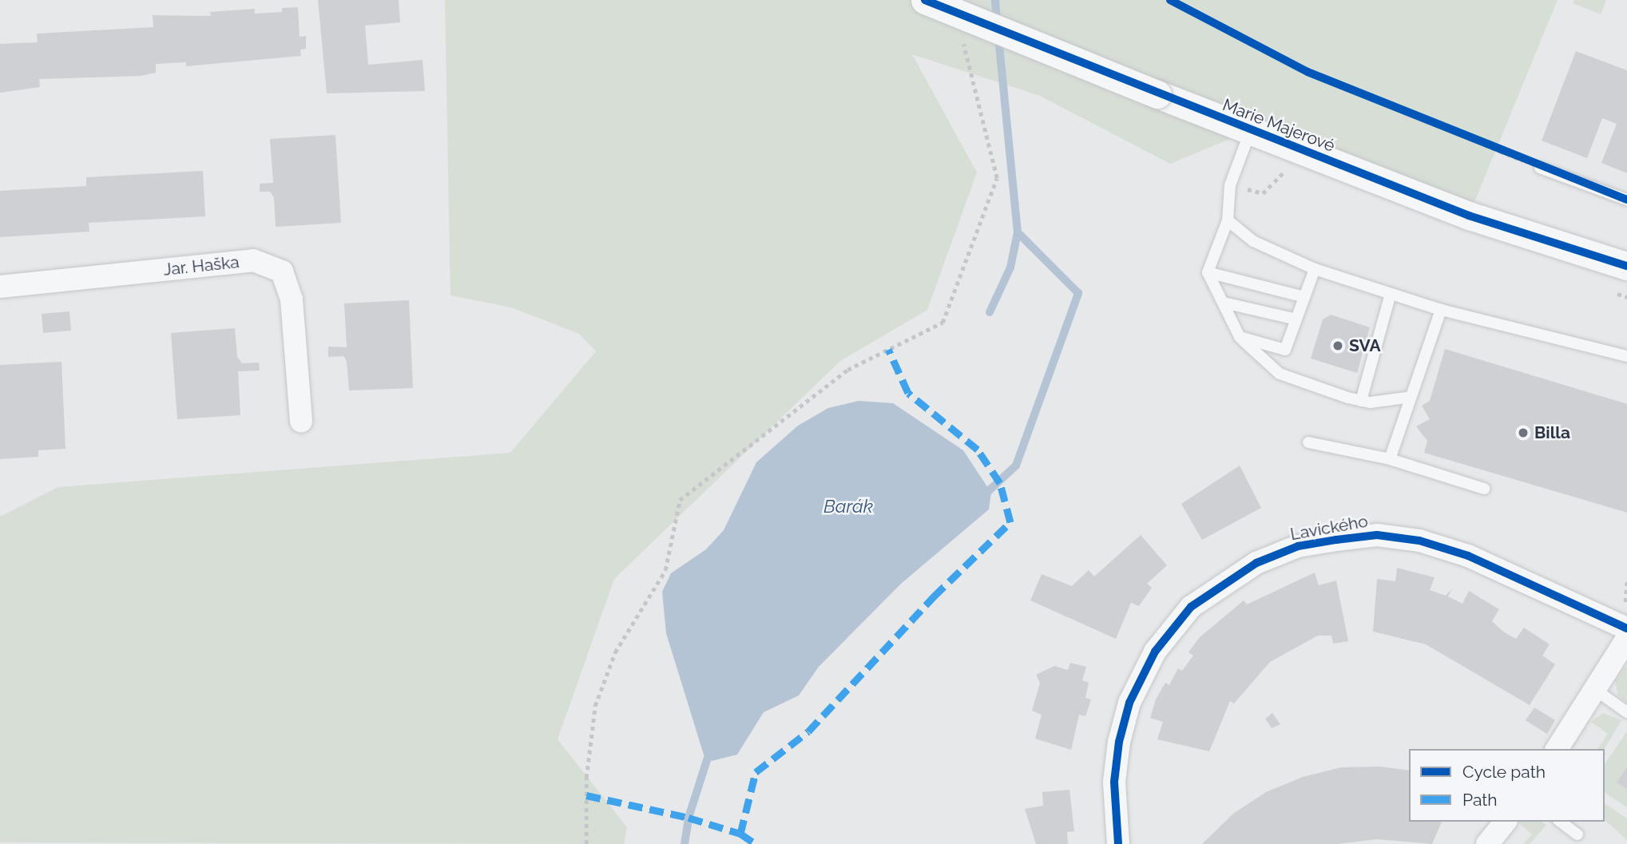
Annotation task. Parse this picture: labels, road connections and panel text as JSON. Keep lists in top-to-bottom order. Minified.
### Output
{"streets":{"street":["Marie Majerové","Jar. Haška","Lavického"]},"water":["Barák"],"places":["SVA","Billa"],"legend":["Cycle path","Path"]}
